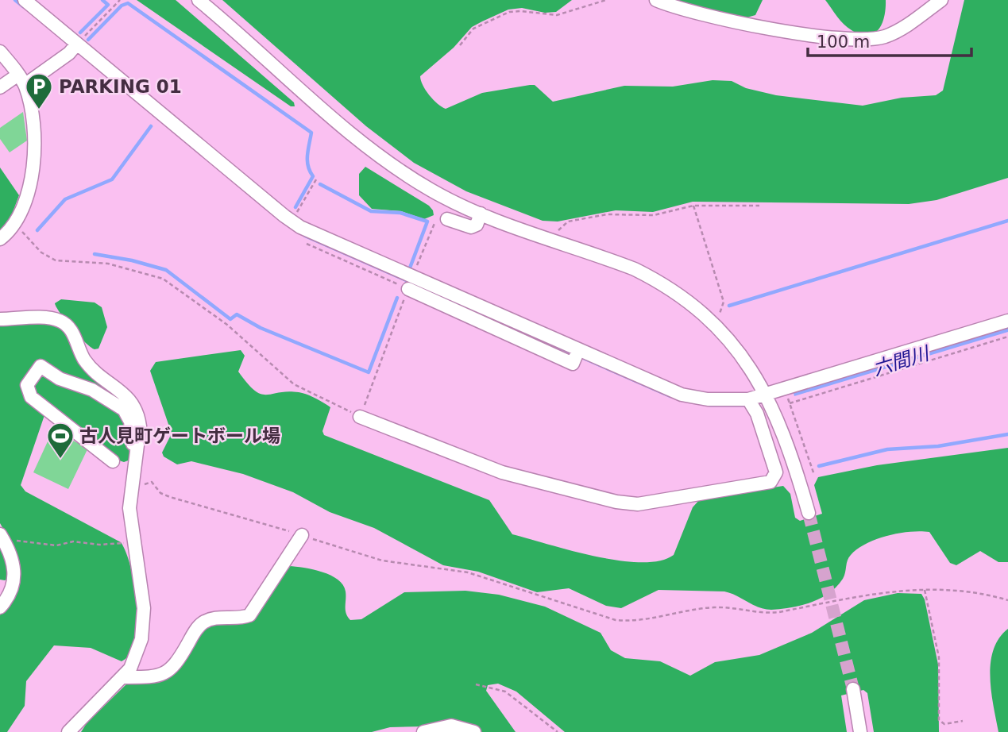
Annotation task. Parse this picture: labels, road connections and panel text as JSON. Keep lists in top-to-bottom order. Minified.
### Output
{"water":["六間川"],"places":{"parking":["PARKING 01"],"sports":["古人見町ゲートボール場"]},"scale_bar":"100 m"}
